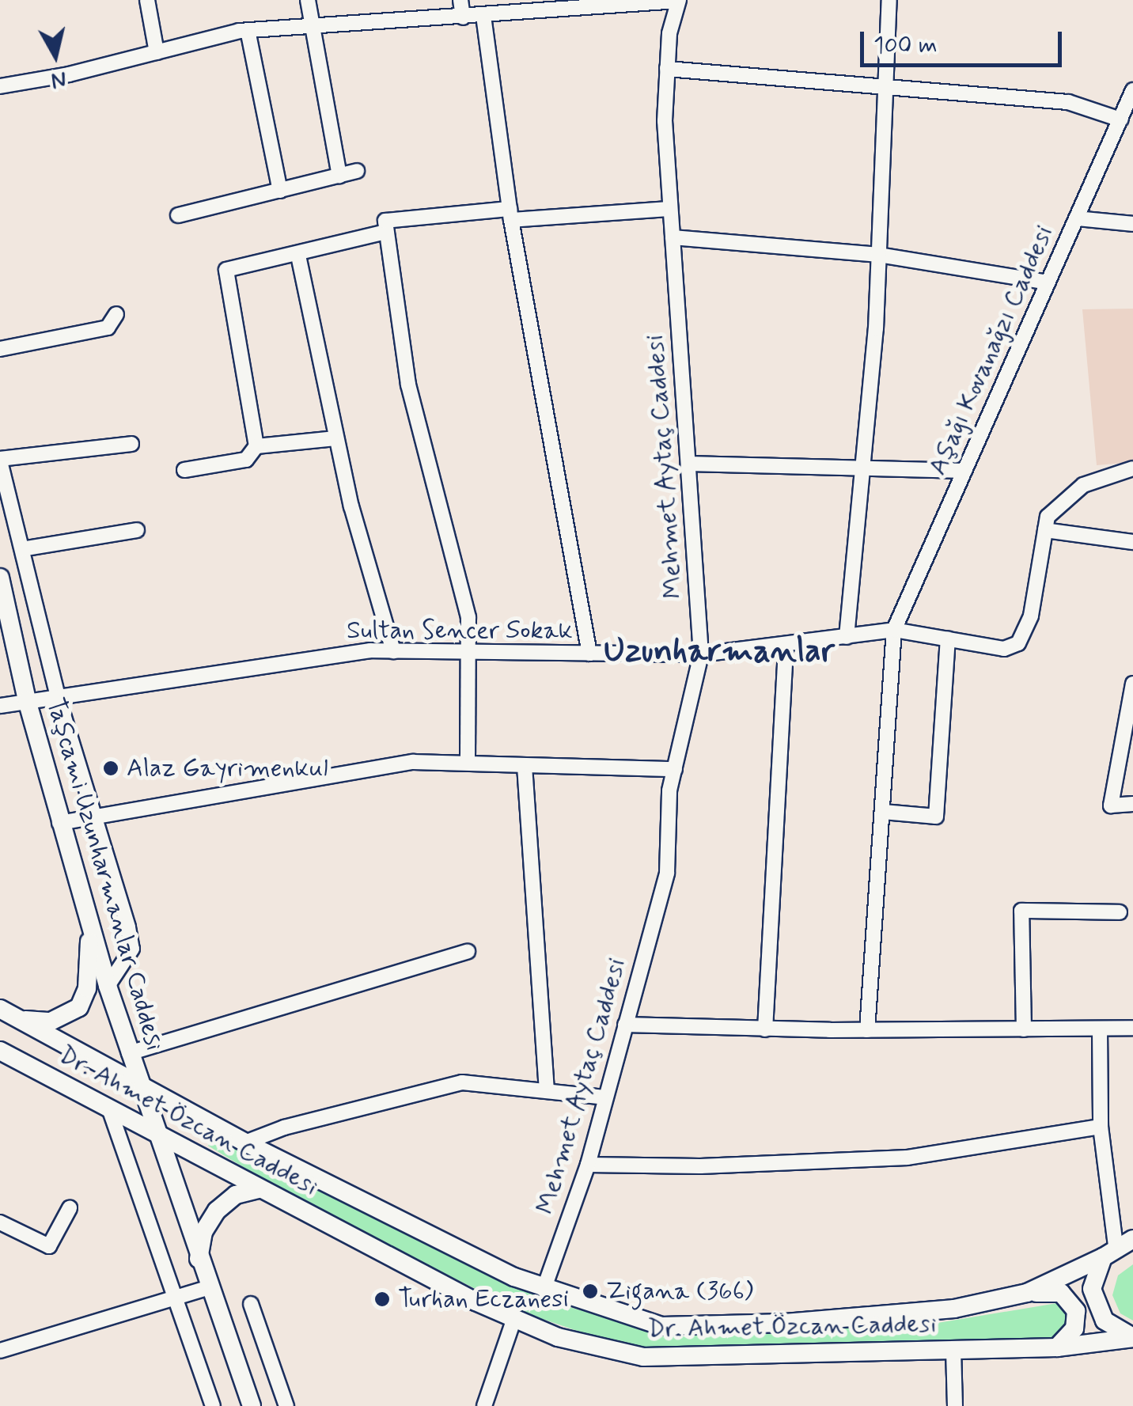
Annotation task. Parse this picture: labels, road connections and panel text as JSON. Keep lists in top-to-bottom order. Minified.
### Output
{"streets":{"main road":["Taşcami Uzunharmanlar Caddesi","Dr. Ahmet Özcan Caddesi"],"street":["Aşağı Kovanağzı Caddesi","Mehmet Aytaç Caddesi","Sultan Sencer Sokak"]},"crossings":[["Aşağı Kovanağzı Caddesi","Sultan Sencer Sokak"],["Mehmet Aytaç Caddesi","Sultan Sencer Sokak"],["Mehmet Aytaç Caddesi","Dr. Ahmet Özcan Caddesi"],["Sultan Sencer Sokak","Taşcami Uzunharmanlar Caddesi"],["Taşcami Uzunharmanlar Caddesi","Dr. Ahmet Özcan Caddesi"]],"districts":["Uzunharmanlar"],"places":["Alaz Gayrimenkul","Zigana (366)","Turhan Eczanesi"],"scale_bar":"100 m","north":"bottom"}
